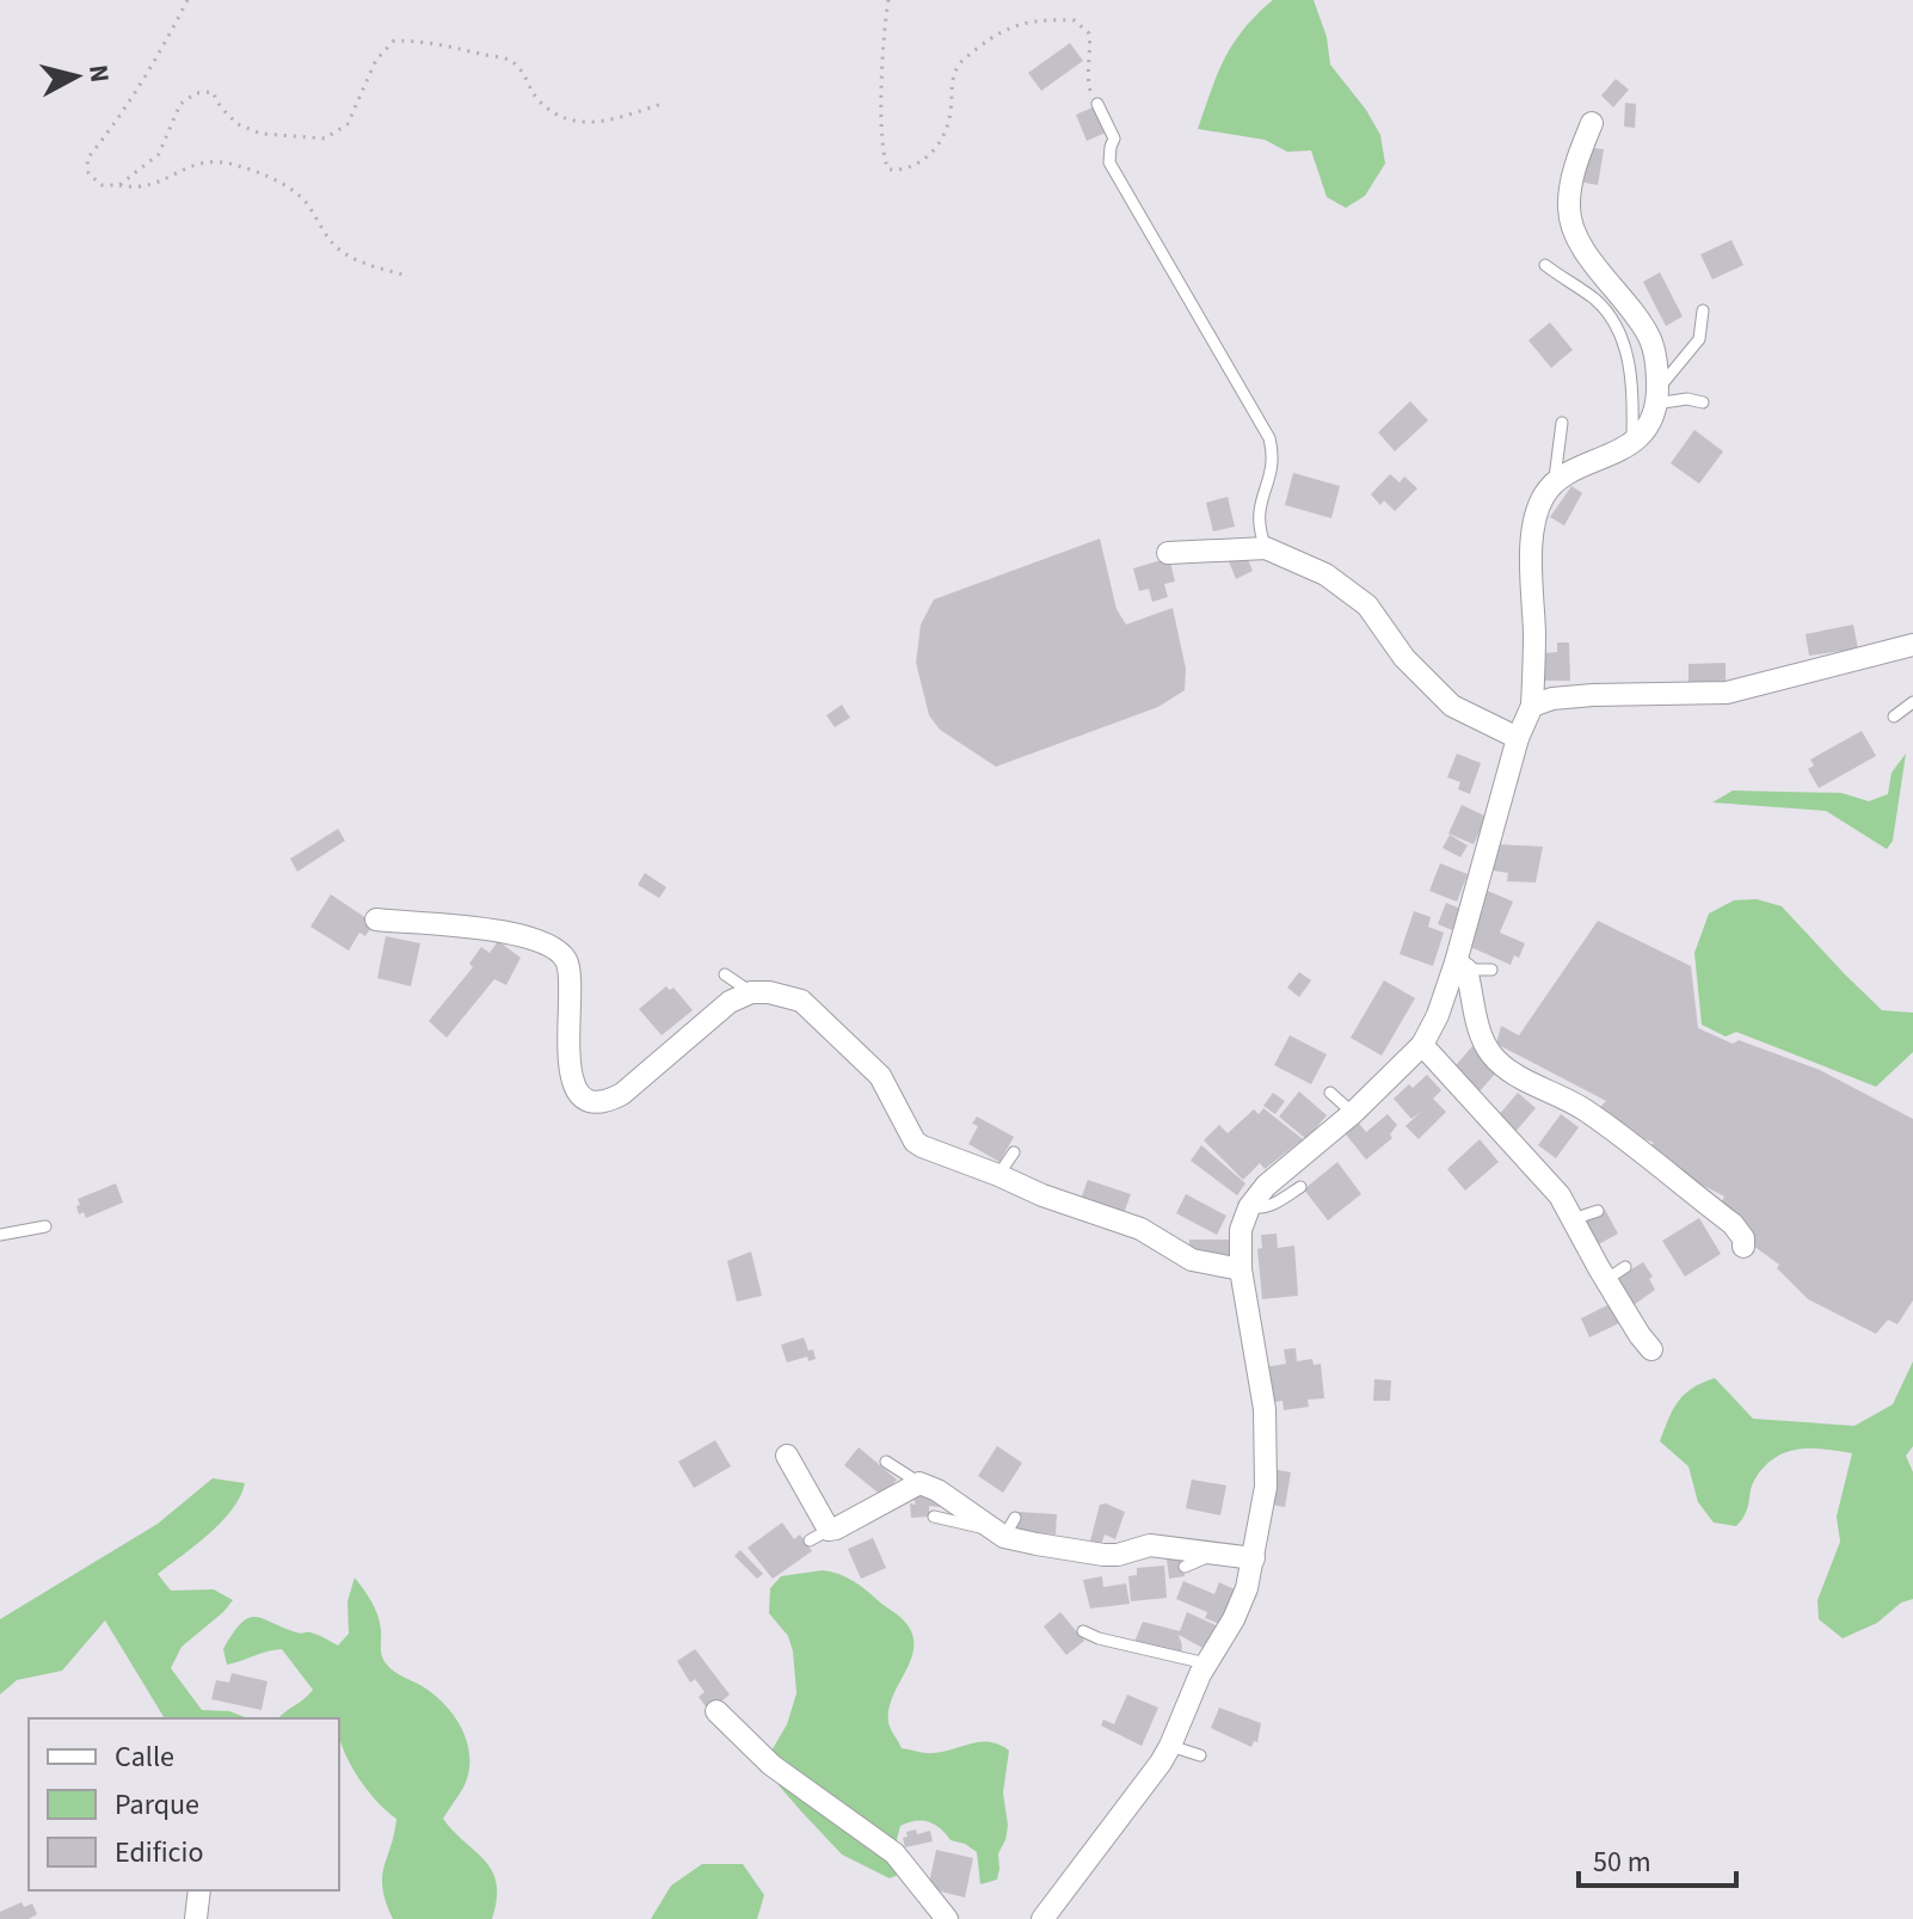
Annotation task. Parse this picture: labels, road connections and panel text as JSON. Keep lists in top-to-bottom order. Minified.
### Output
{"legend":["Calle","Parque","Edificio"],"scale_bar":"50 m","north":"right"}
